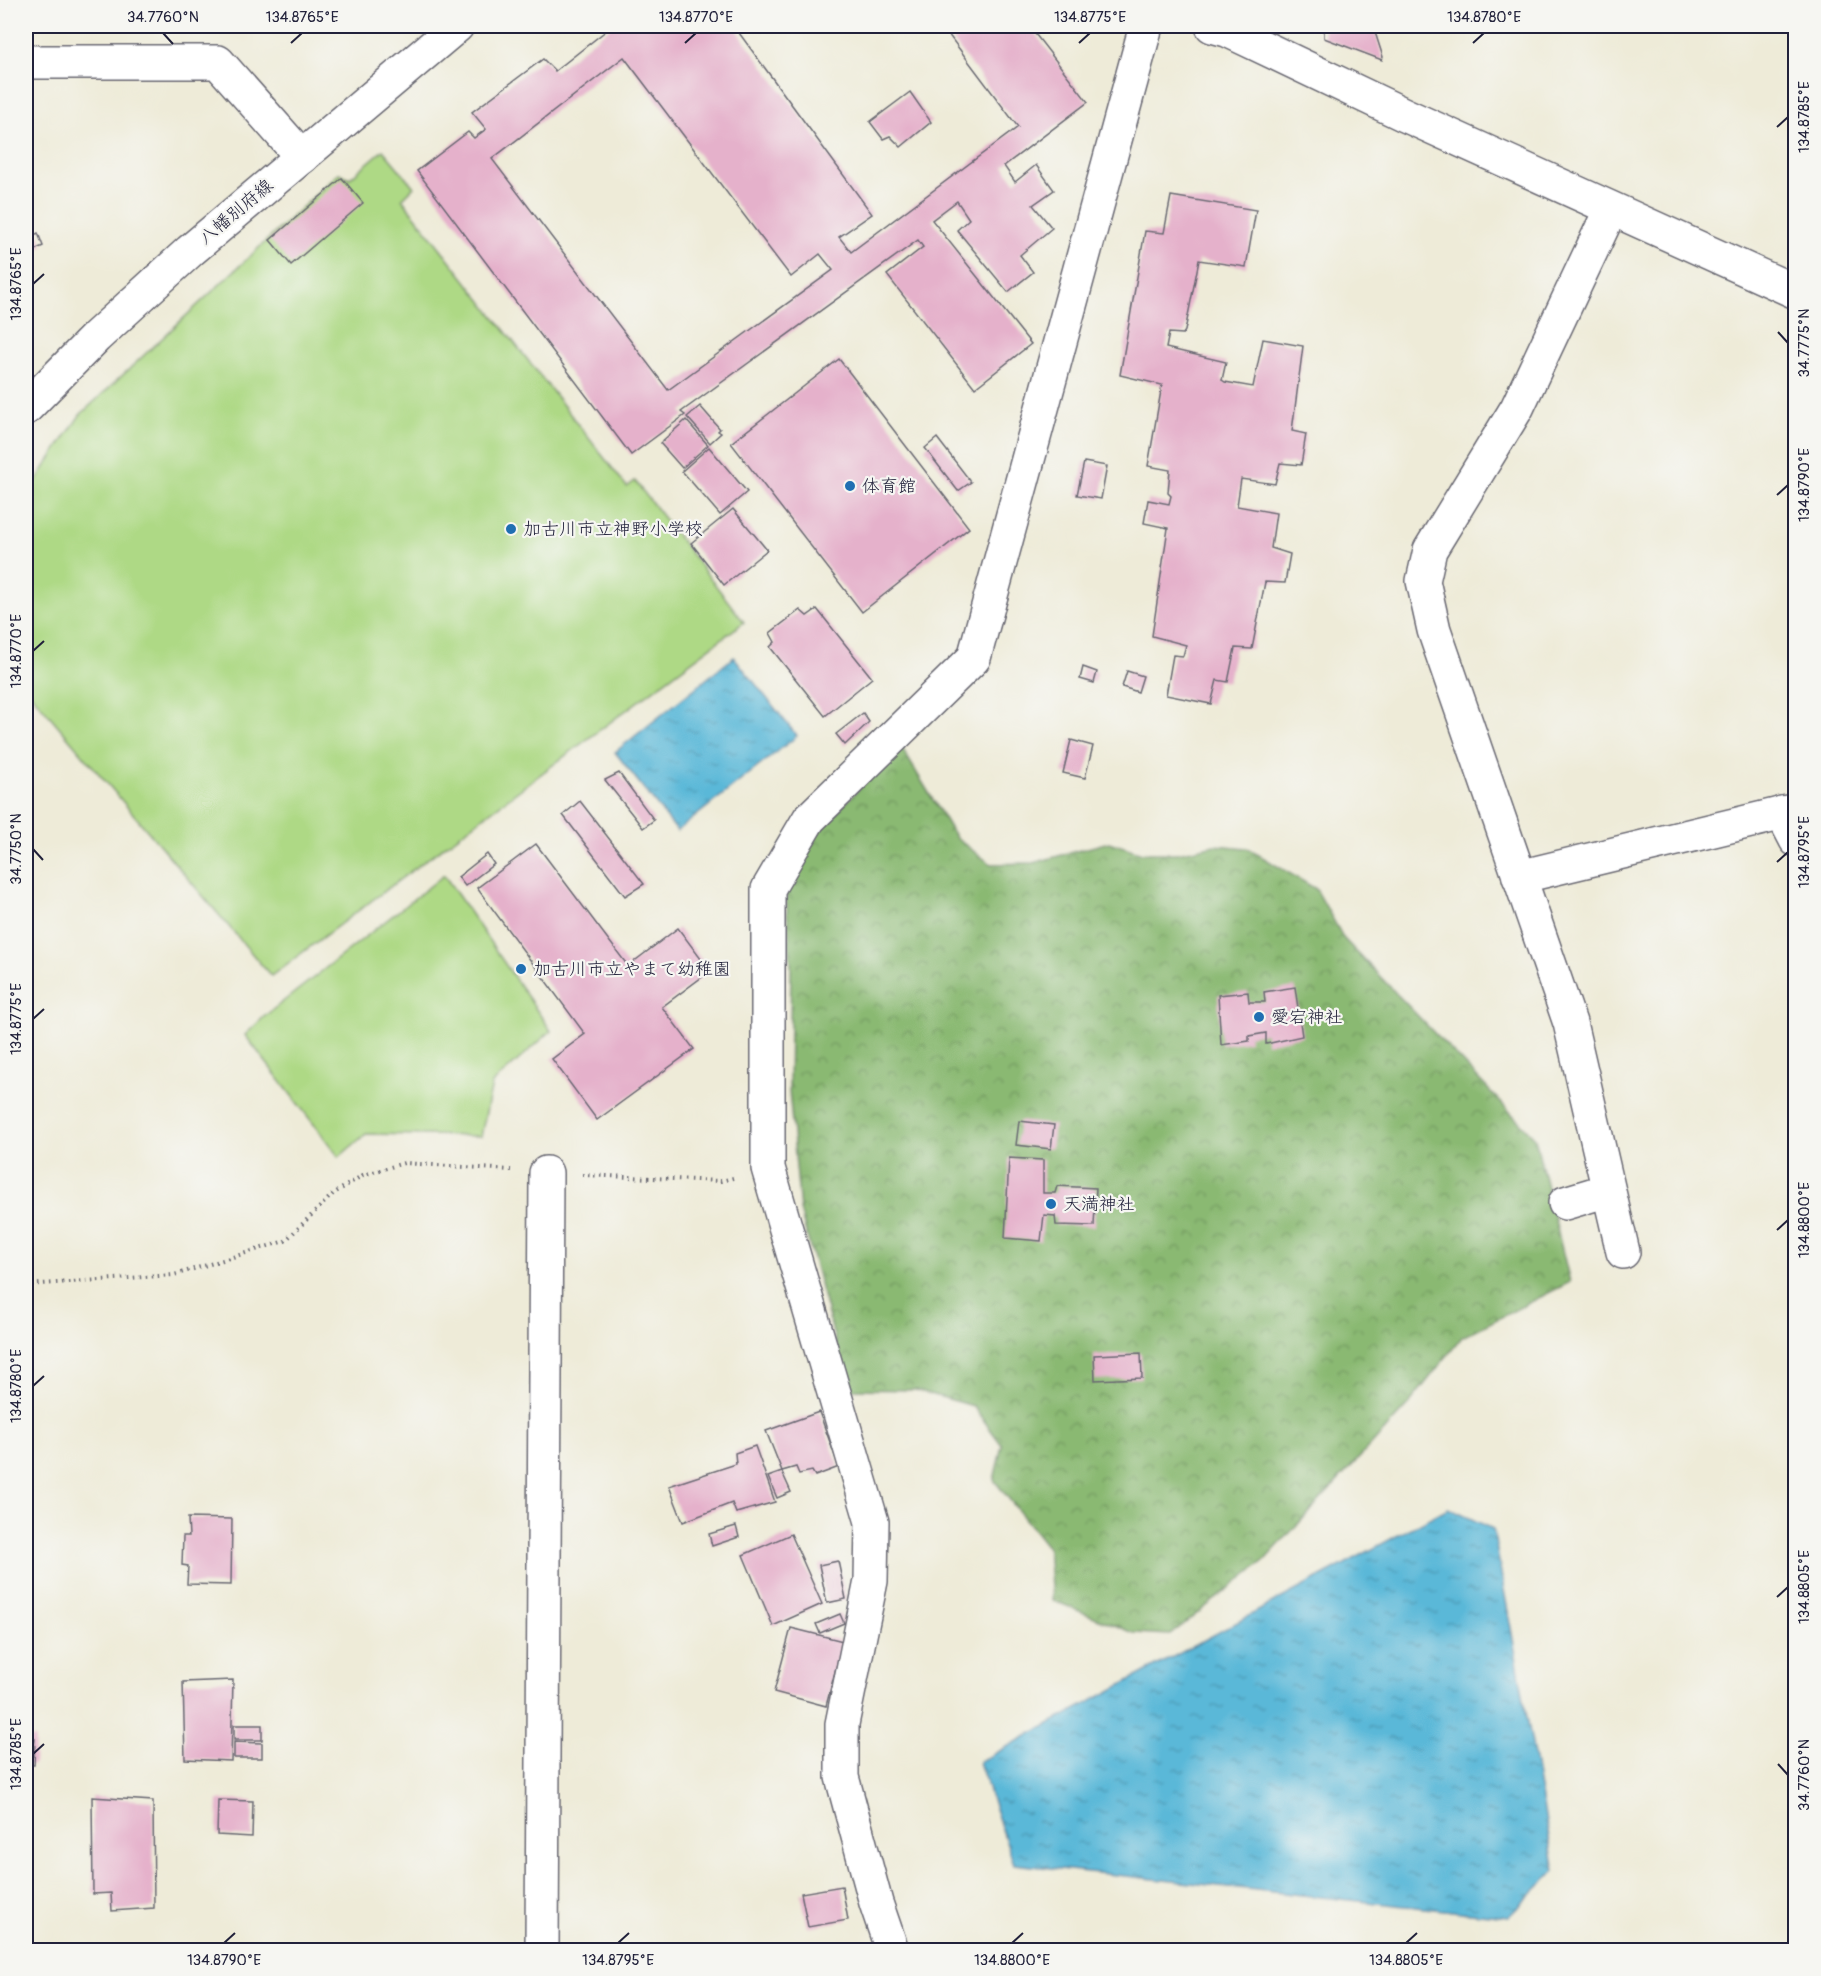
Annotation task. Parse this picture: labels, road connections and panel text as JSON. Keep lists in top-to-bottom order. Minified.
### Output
{"streets":{"street":["八幡別府線"]},"places":["体育館","加古川市立神野小学校","加古川市立やまて幼稚園","愛宕神社","天満神社"],"coordinates":["34.7760°N","134.8765°E","134.8770°E","134.8775°E","134.8780°E","134.8785°E","34.7775°N","134.8790°E","34.7750°N","134.8795°E","134.8800°E","134.8805°E"]}
